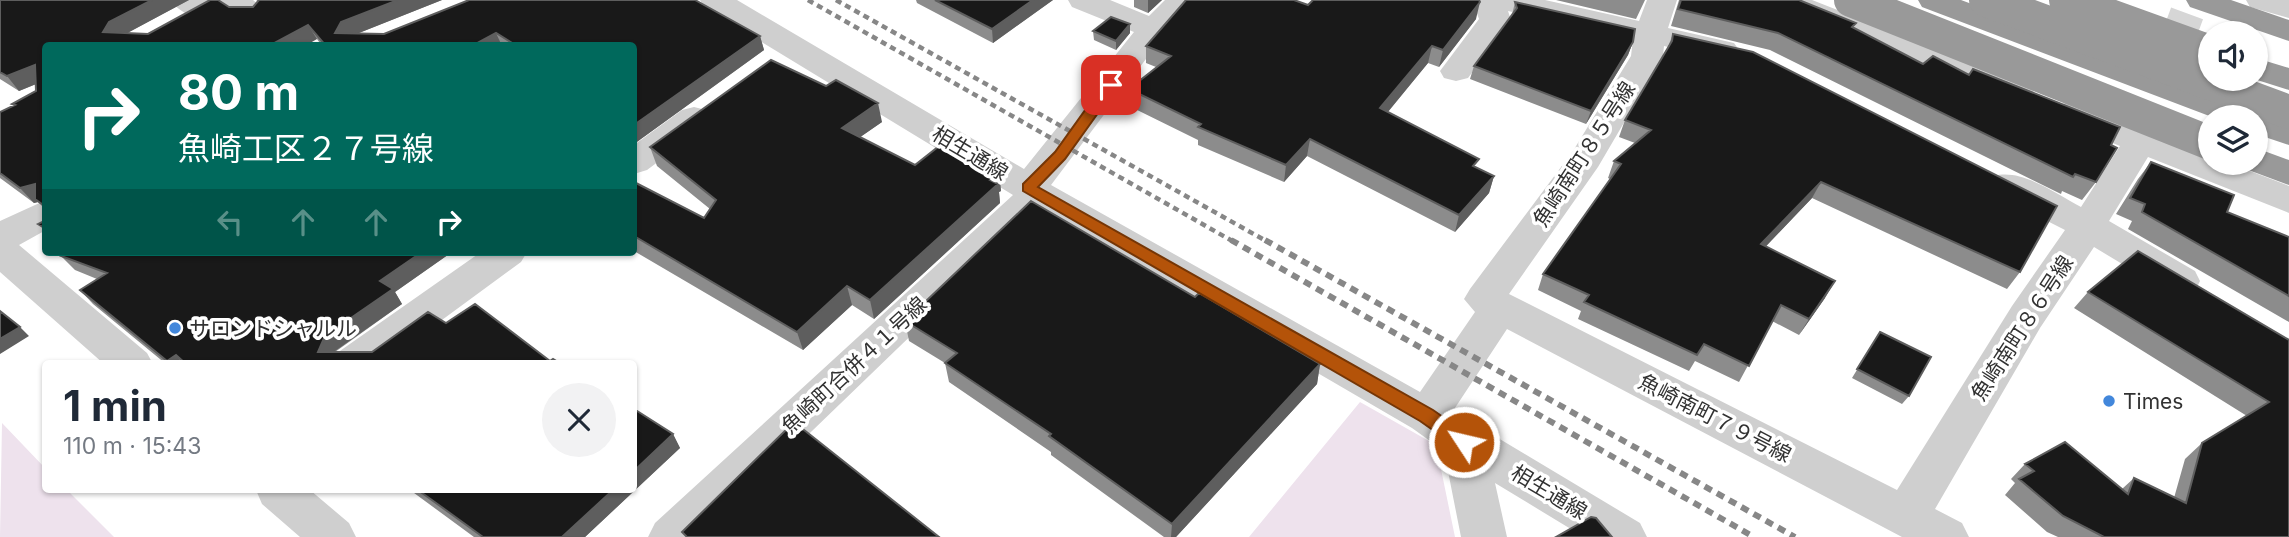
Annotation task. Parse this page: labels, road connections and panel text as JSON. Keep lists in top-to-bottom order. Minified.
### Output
{"streets":{"street":["相生通線","魚崎南町８５号線","魚崎南町８６号線","魚崎町合併４１号線","魚崎南町７９号線"]},"crossings":[["相生通線","魚崎南町８５号線"],["相生通線","魚崎町合併４１号線"],["魚崎南町８５号線","魚崎南町７９号線"],["魚崎南町８６号線","魚崎南町７９号線"]],"places":["サロンドシャルル","Times"],"page":{"turn":["80 m","魚崎工区２７号線"],"heading":["1 min","110 m · 15:43"]}}
